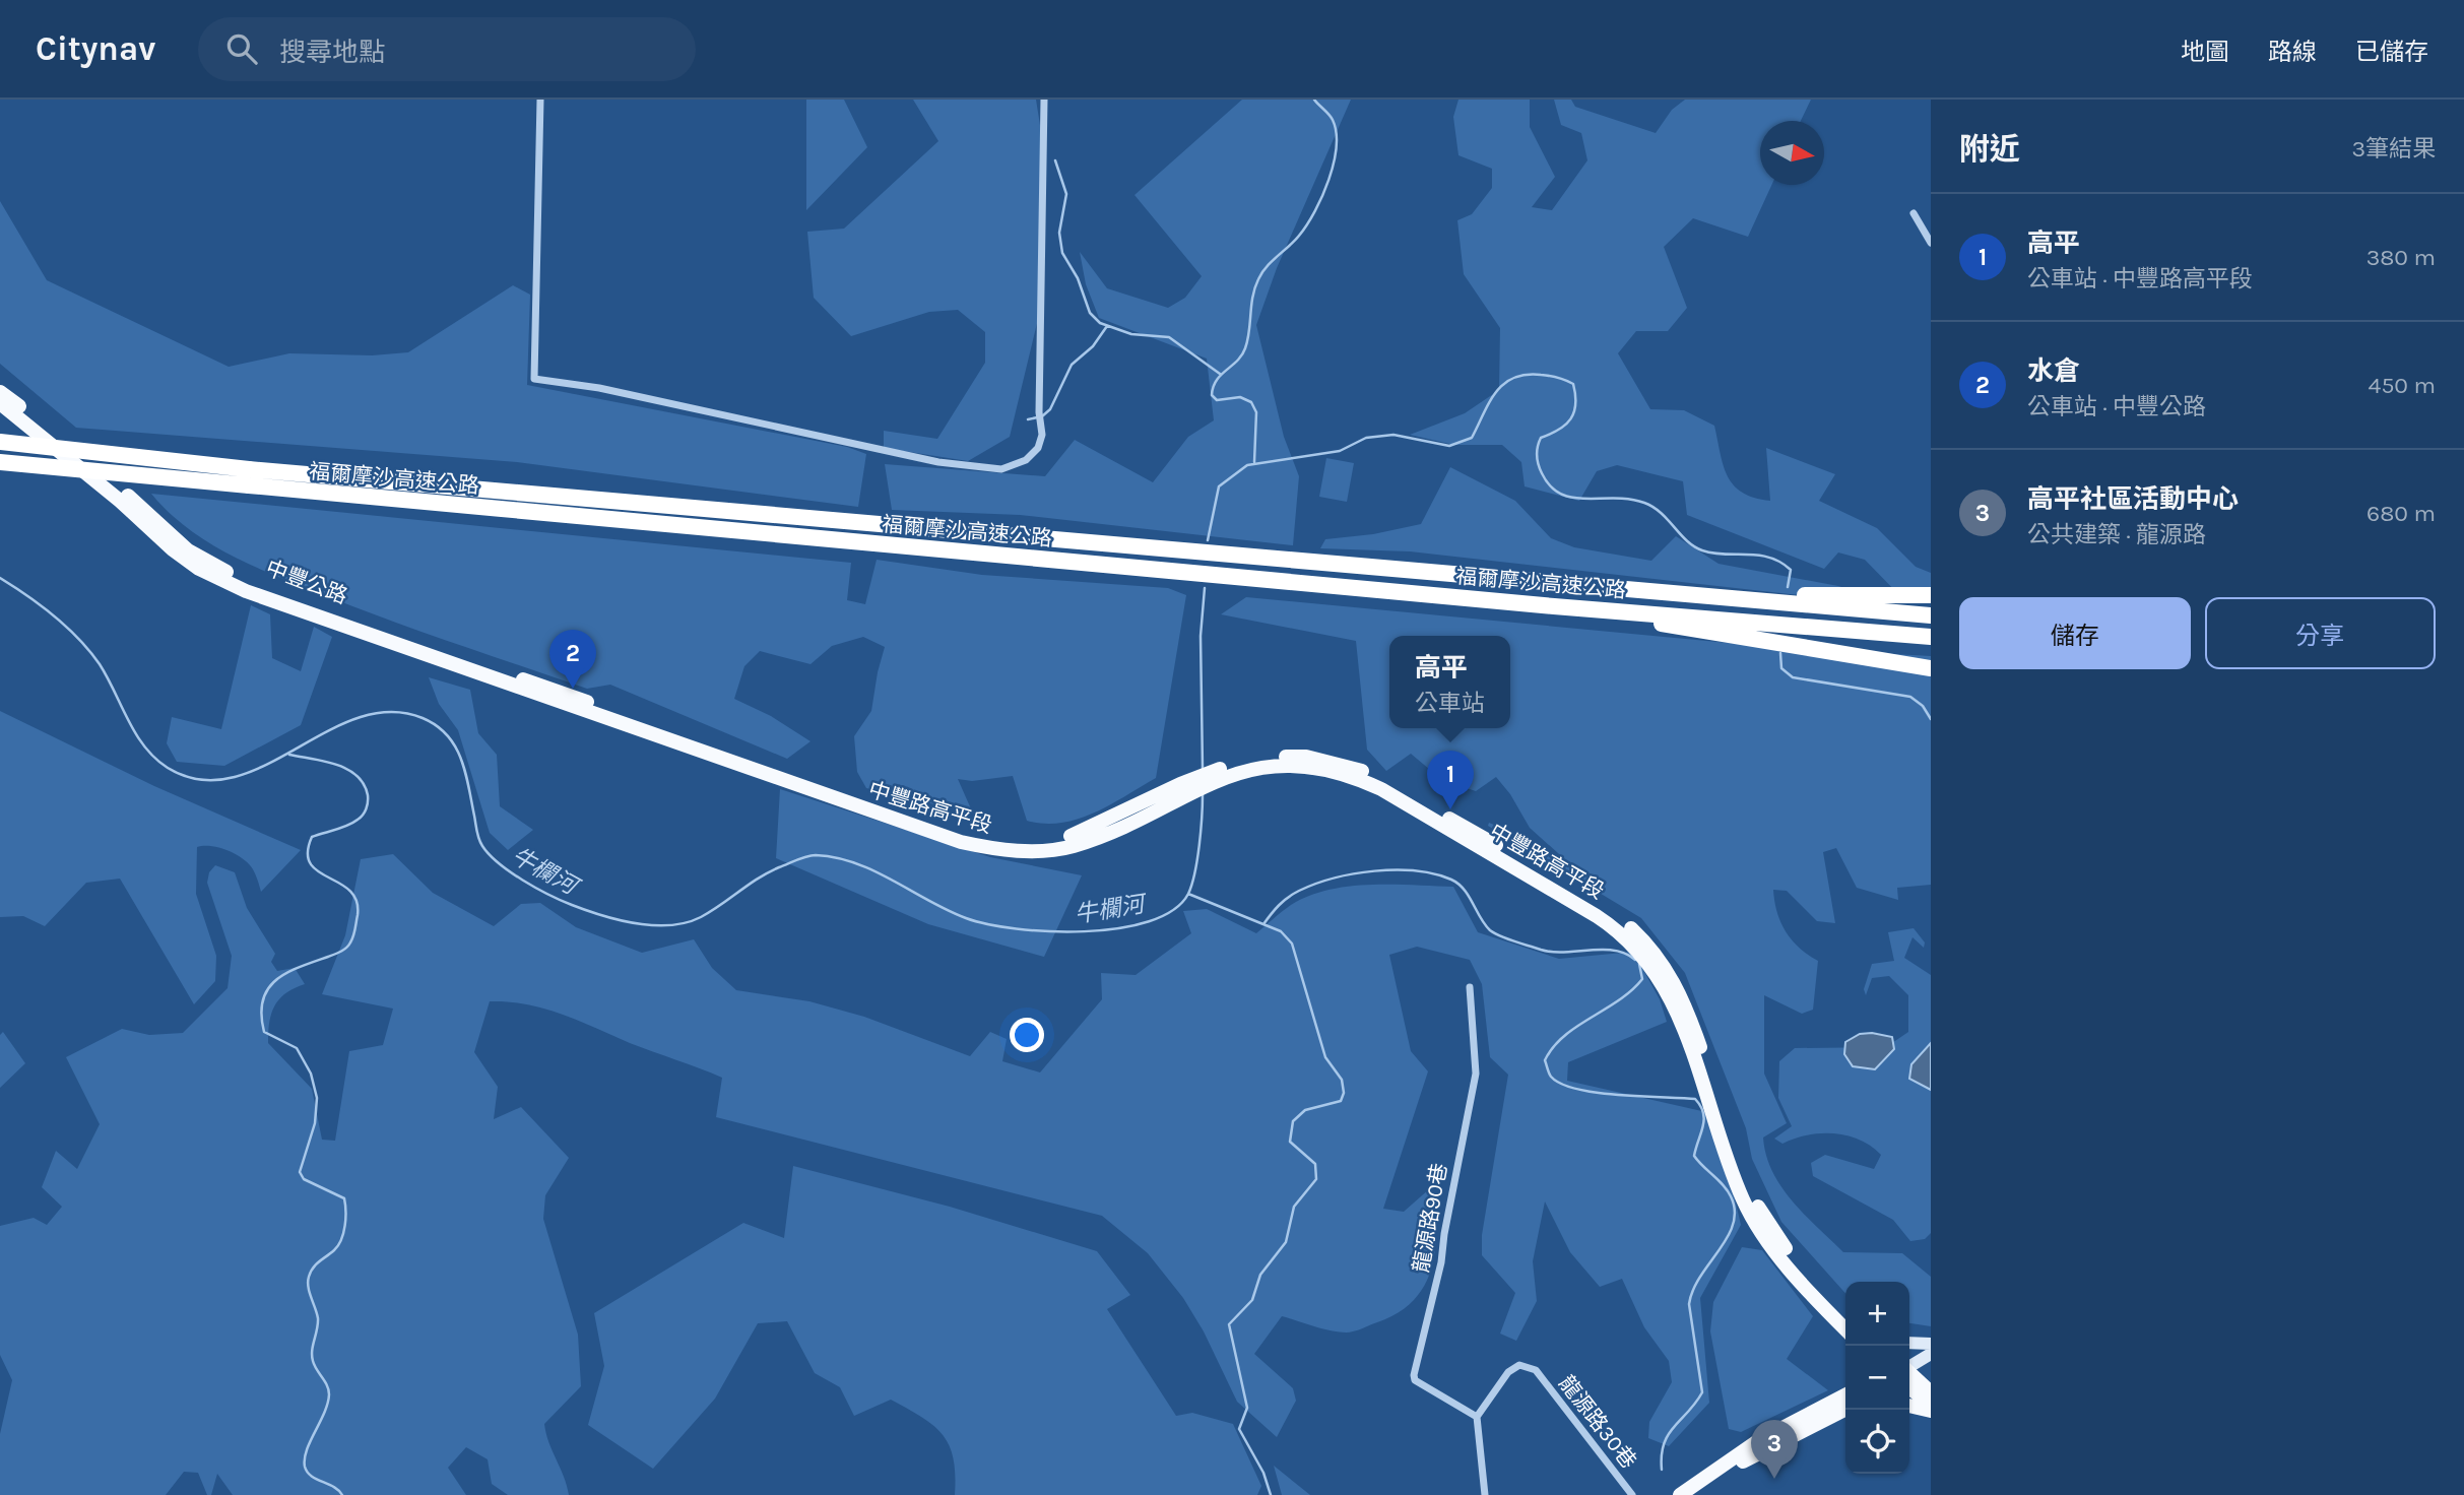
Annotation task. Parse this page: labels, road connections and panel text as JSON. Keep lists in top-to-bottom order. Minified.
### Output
{"streets":{"highway":["福爾摩沙高速公路"],"main road":["中豐公路","中豐路高平段"],"street":["龍源路90巷","龍源路30巷"]},"crossings":[["中豐公路","中豐路高平段"],["龍源路90巷","龍源路30巷"]],"water":["牛欄河"],"north":"right","page":{"header":"Citynav","search":"搜尋地點","nav":["地圖","路線","已儲存"],"heading":["附近","3筆結果"],"list":[{"mark":"1","name":"高平","note":"公車站 · 中豐路高平段","value":"380 m"},{"mark":"2","name":"水倉","note":"公車站 · 中豐公路","value":"450 m"},{"mark":"3","name":"高平社區活動中心","note":"公共建築 · 龍源路","value":"680 m"}],"buttons":["儲存","分享"],"pins":["2","1","3"],"popup":["高平","公車站"],"map_buttons":["+","−"]}}
